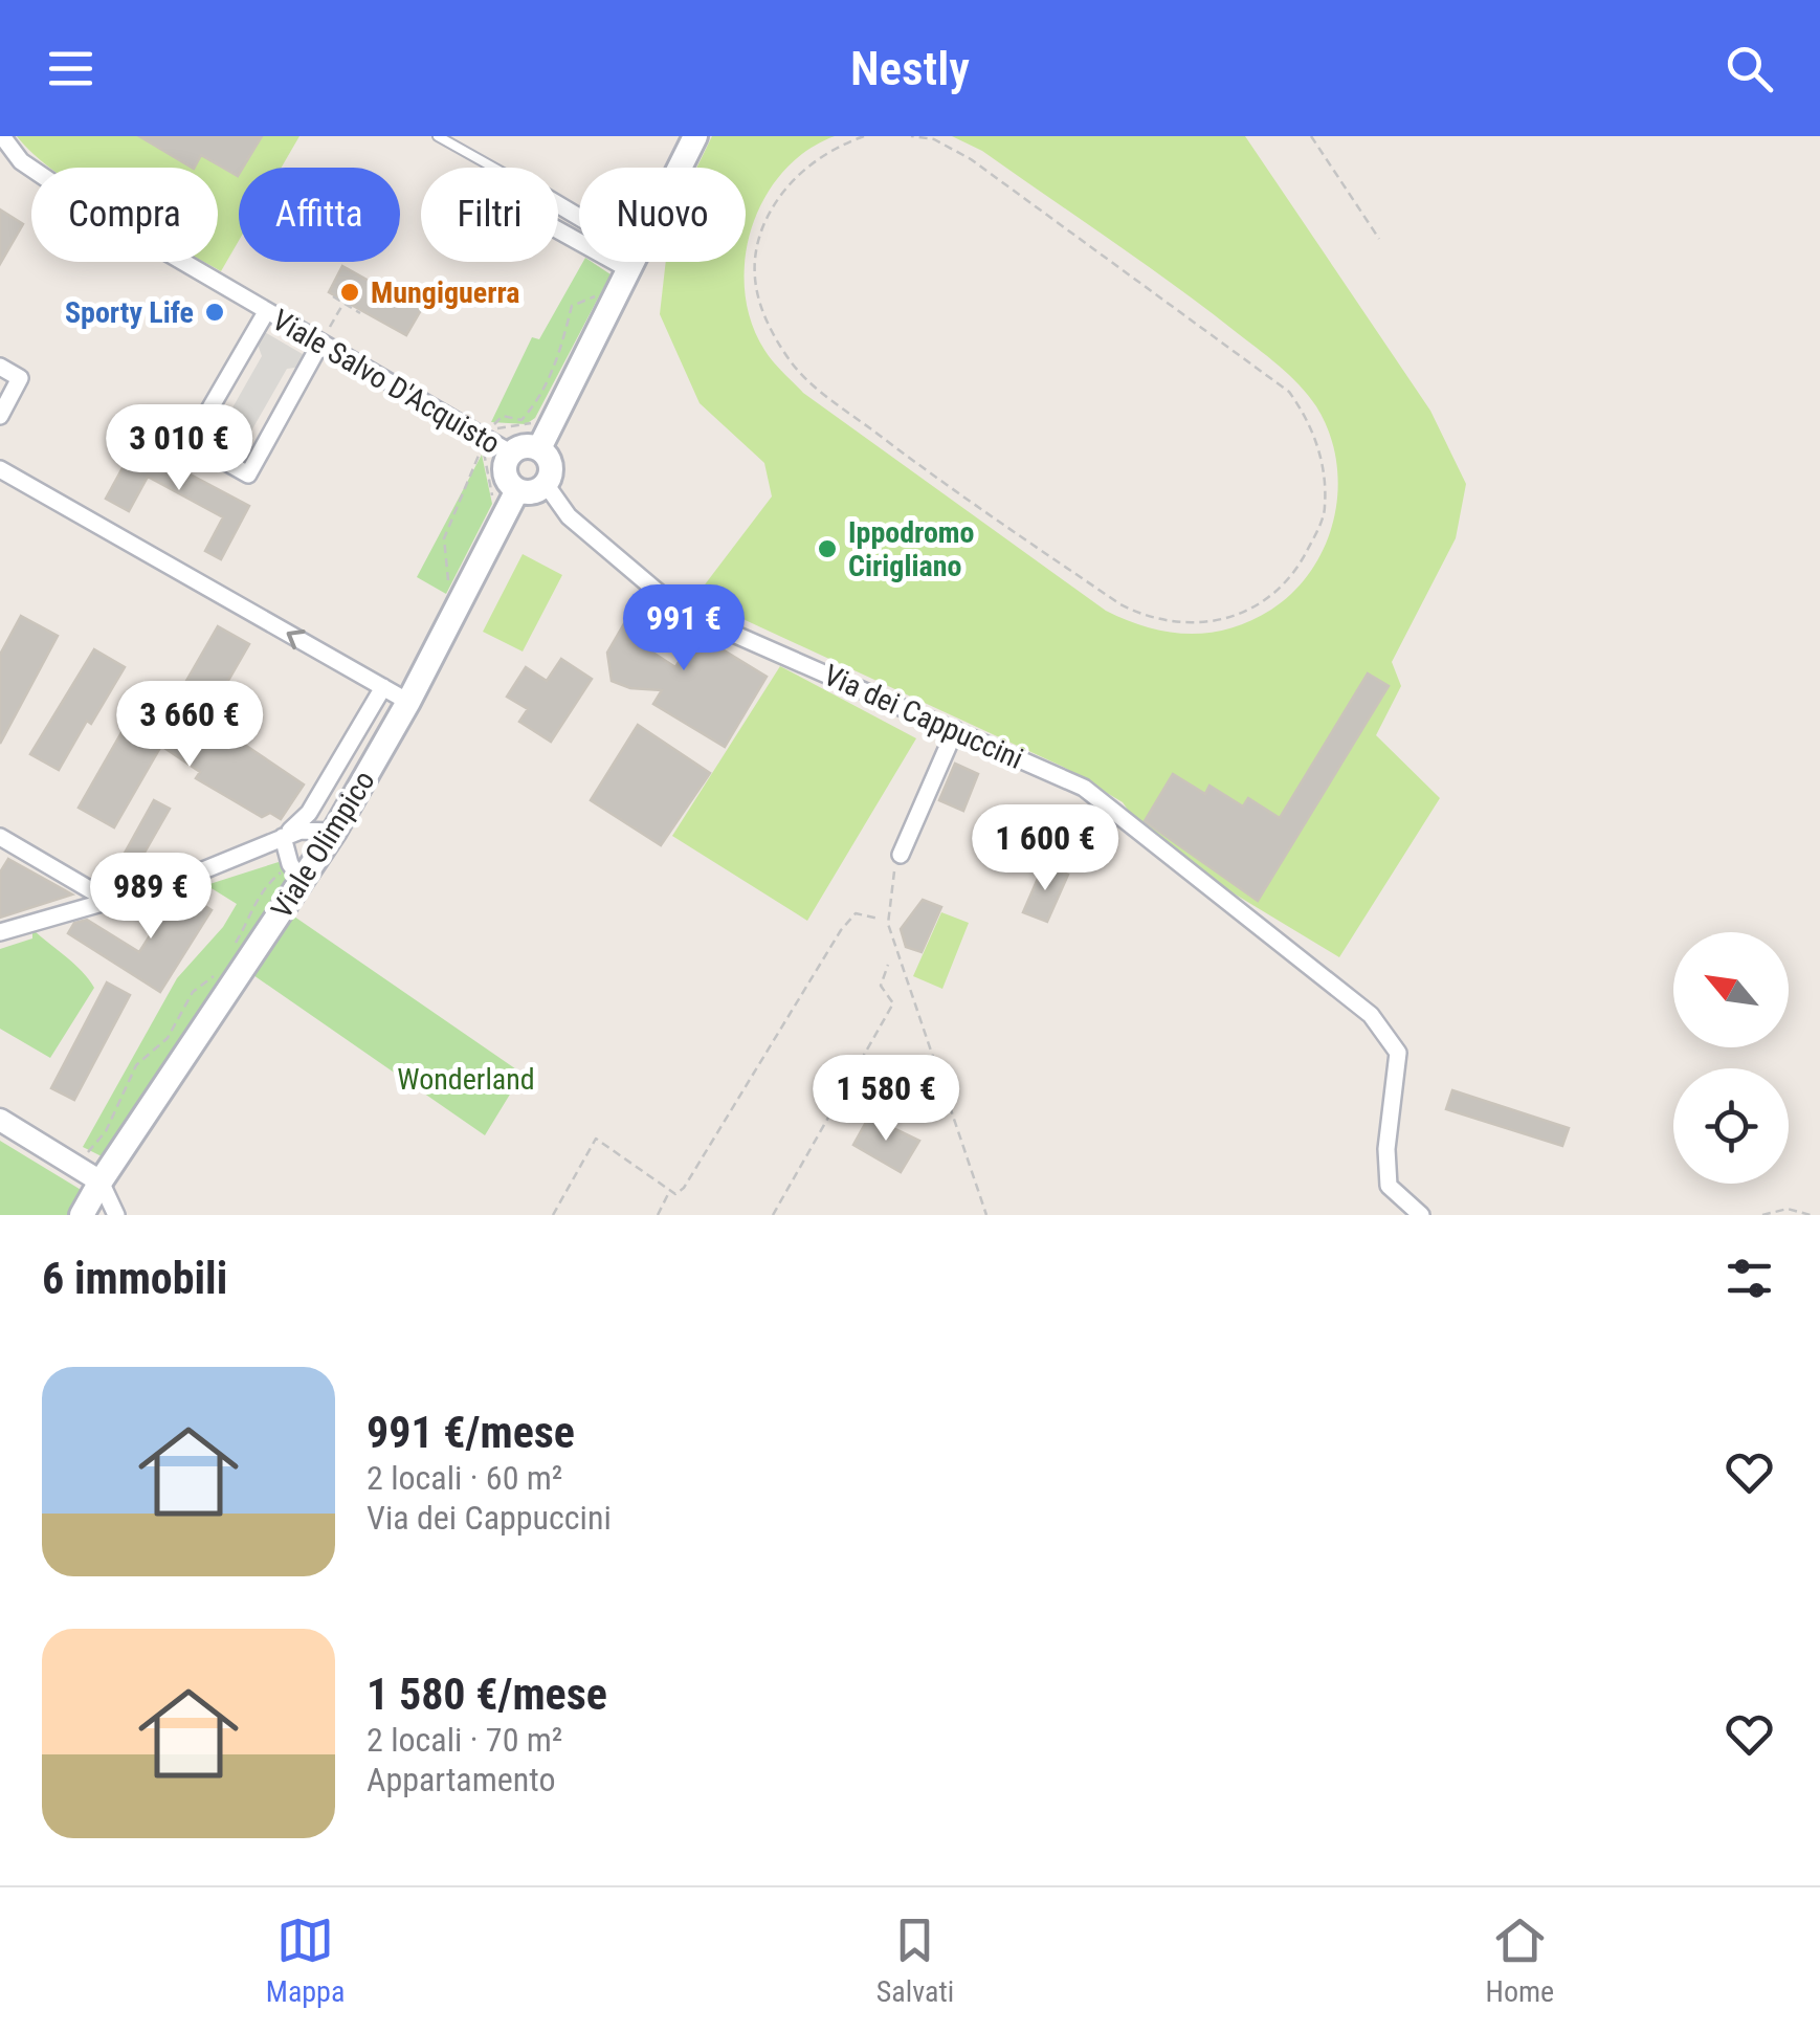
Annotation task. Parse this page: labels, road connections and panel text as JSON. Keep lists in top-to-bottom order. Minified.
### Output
{"streets":{"main road":["Viale Olimpico"],"street":["Viale Salvo D'Acquisto","Via dei Cappuccini"]},"parks":["Wonderland"],"places":["Mungiguerra","Sporty Life","Ippodromo Cirigliano"],"north":"top left","page":{"header":"Nestly","chip":["Compra","Affitta","Filtri","Nuovo"],"price":["3 010 €","991 €","3 660 €","1 600 €","989 €","1 580 €"],"heading":"6 immobili","list":[{"name":"991 €/mese","note":"2 locali · 60 m² · Via dei Cappuccini"},{"name":"1 580 €/mese","note":"2 locali · 70 m² · Appartamento"}],"tabs":["Mappa","Salvati","Home"]}}
